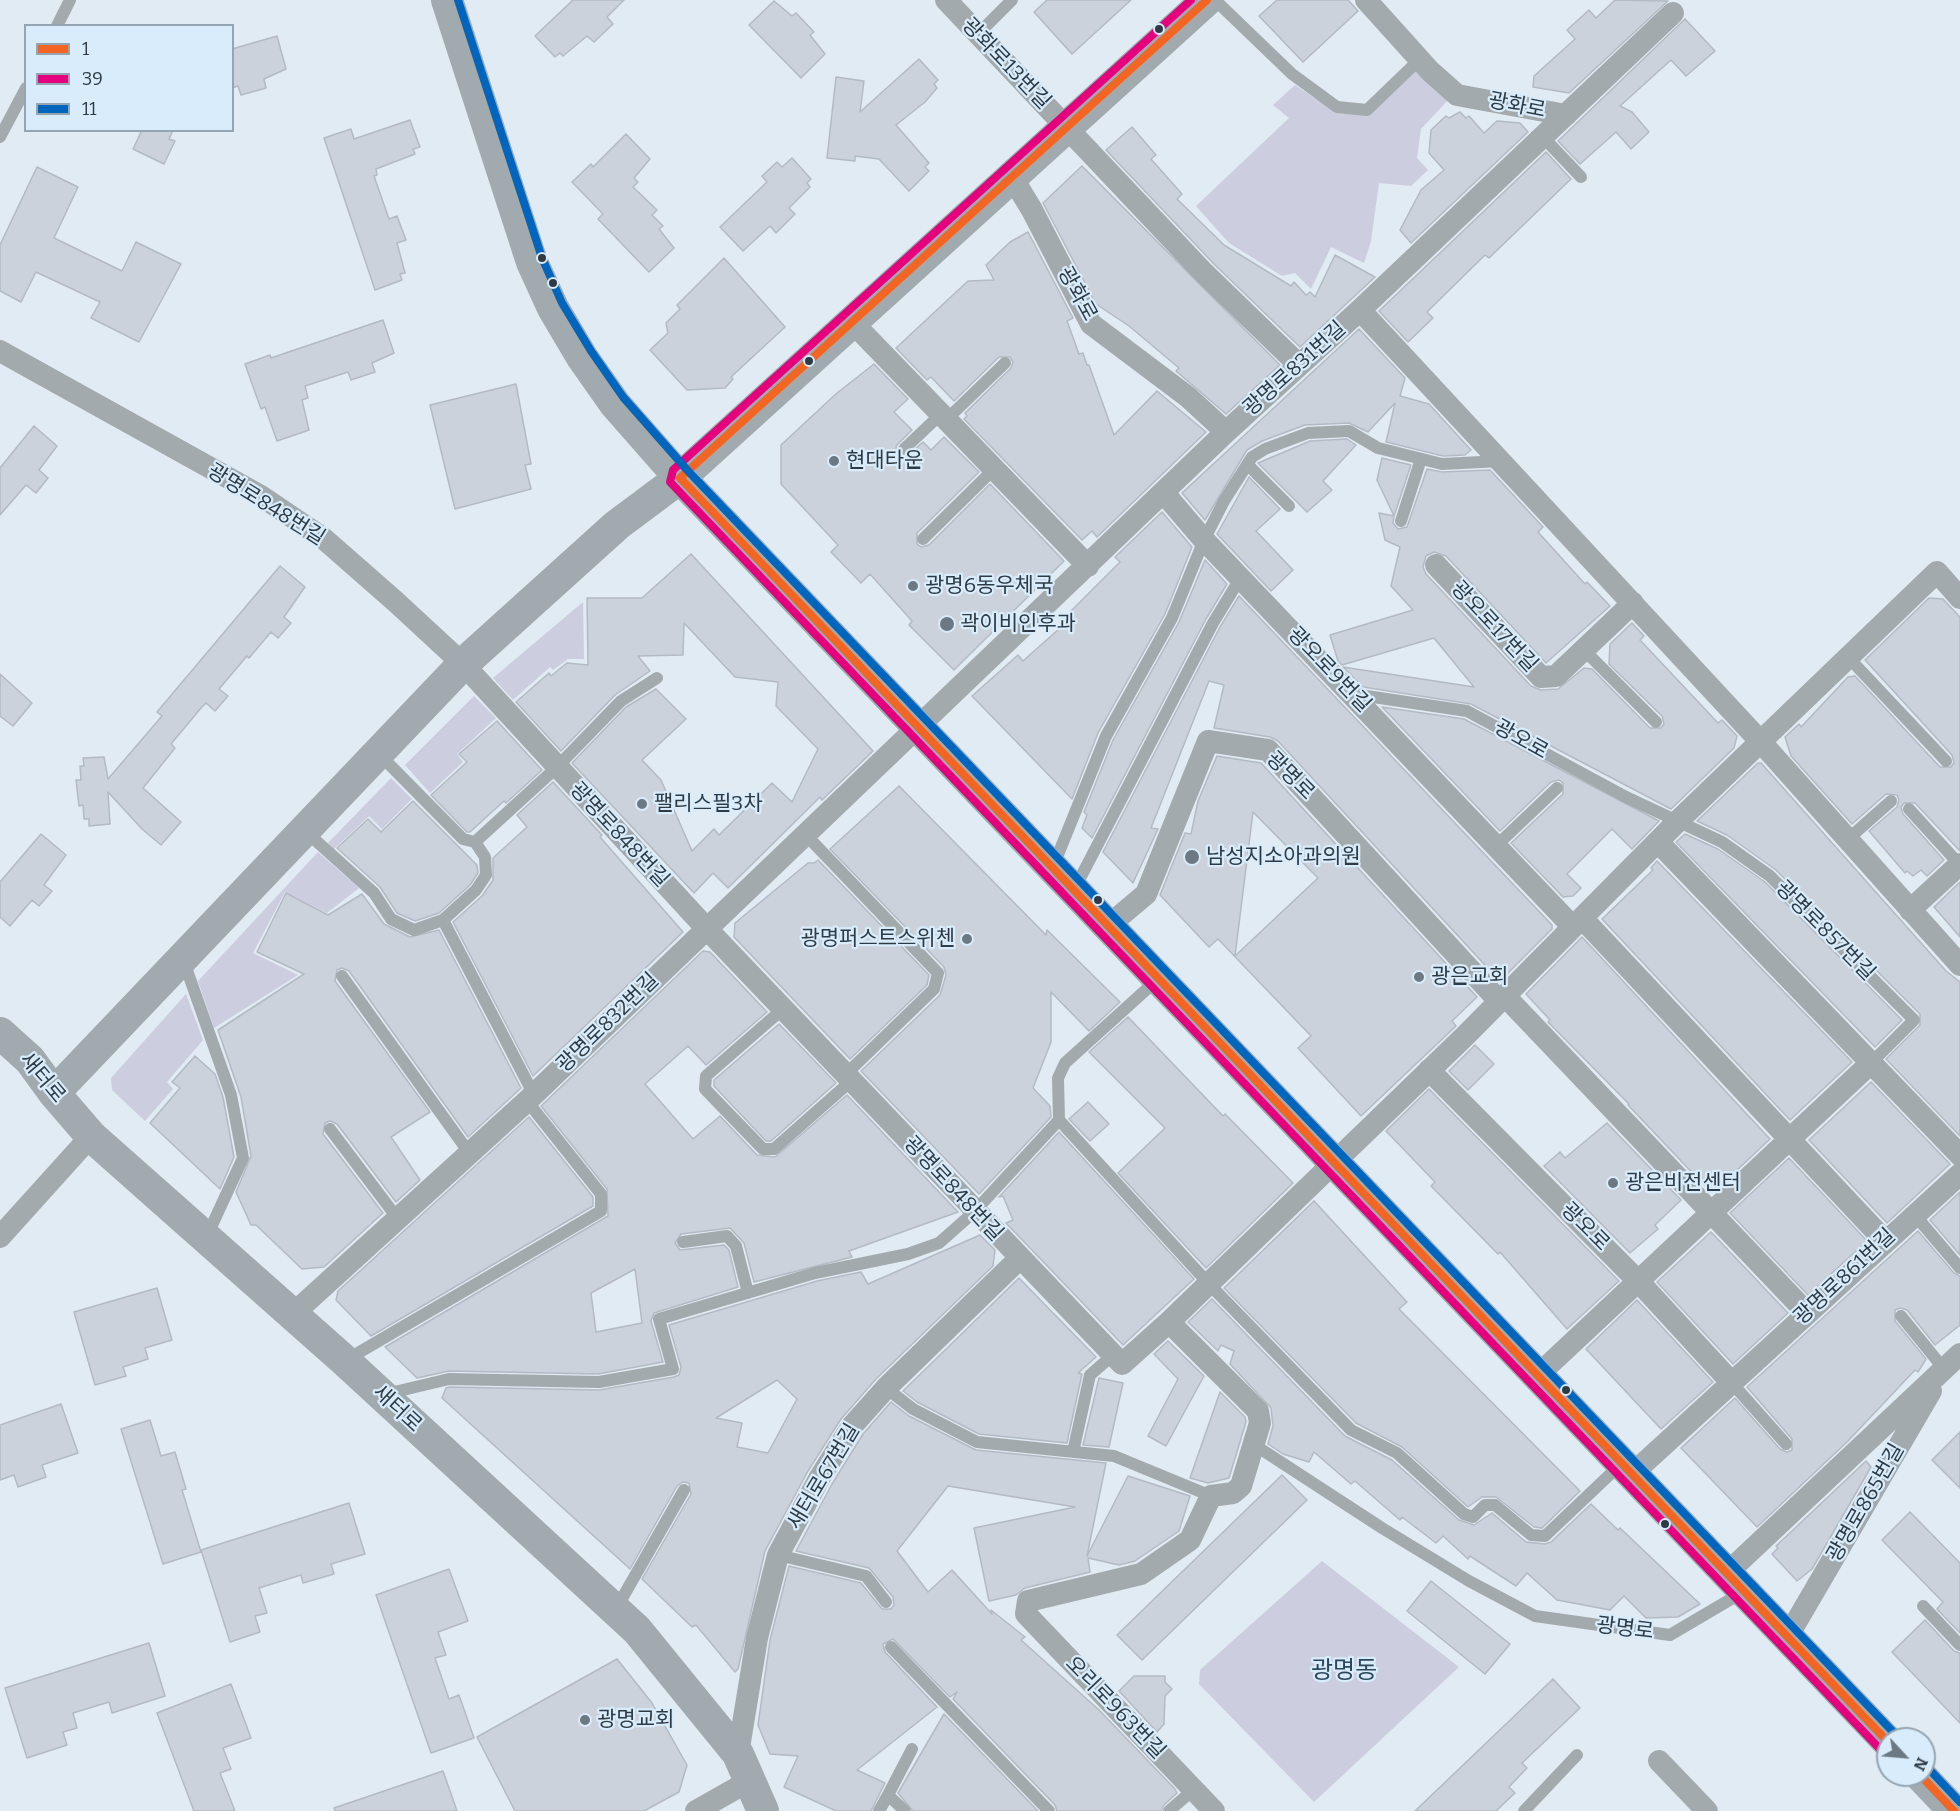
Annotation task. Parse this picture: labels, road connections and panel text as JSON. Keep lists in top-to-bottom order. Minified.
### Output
{"streets":{"street":["광화로13번길","광화로","광명로831번길","광명로848번길","광오로17번길","광오로9번길","광오로","광명로","광명로857번길","광명로832번길","새터로","광명로861번길","새터로67번길","광명로865번길","오리로963번길"]},"crossings":[["광화로","광명로831번길"],["광명로831번길","광오로9번길"],["광명로831번길","광명로832번길"],["광명로848번길","광명로832번길"],["광명로848번길","새터로67번길"],["광오로9번길","광오로"],["광오로","광명로857번길"],["광명로","광명로865번길"],["광명로832번길","새터로"],["새터로","새터로67번길"]],"districts":["광명동"],"places":["현대타운","광명6동우체국","곽이비인후과","팰리스필3차","남성지소아과의원","광명퍼스트스위첸","광은교회","광은비전센터","광명교회"],"lines":["transit line 1","transit line 39","transit line 11"],"legend":["1","39","11"],"north":"bottom right"}
